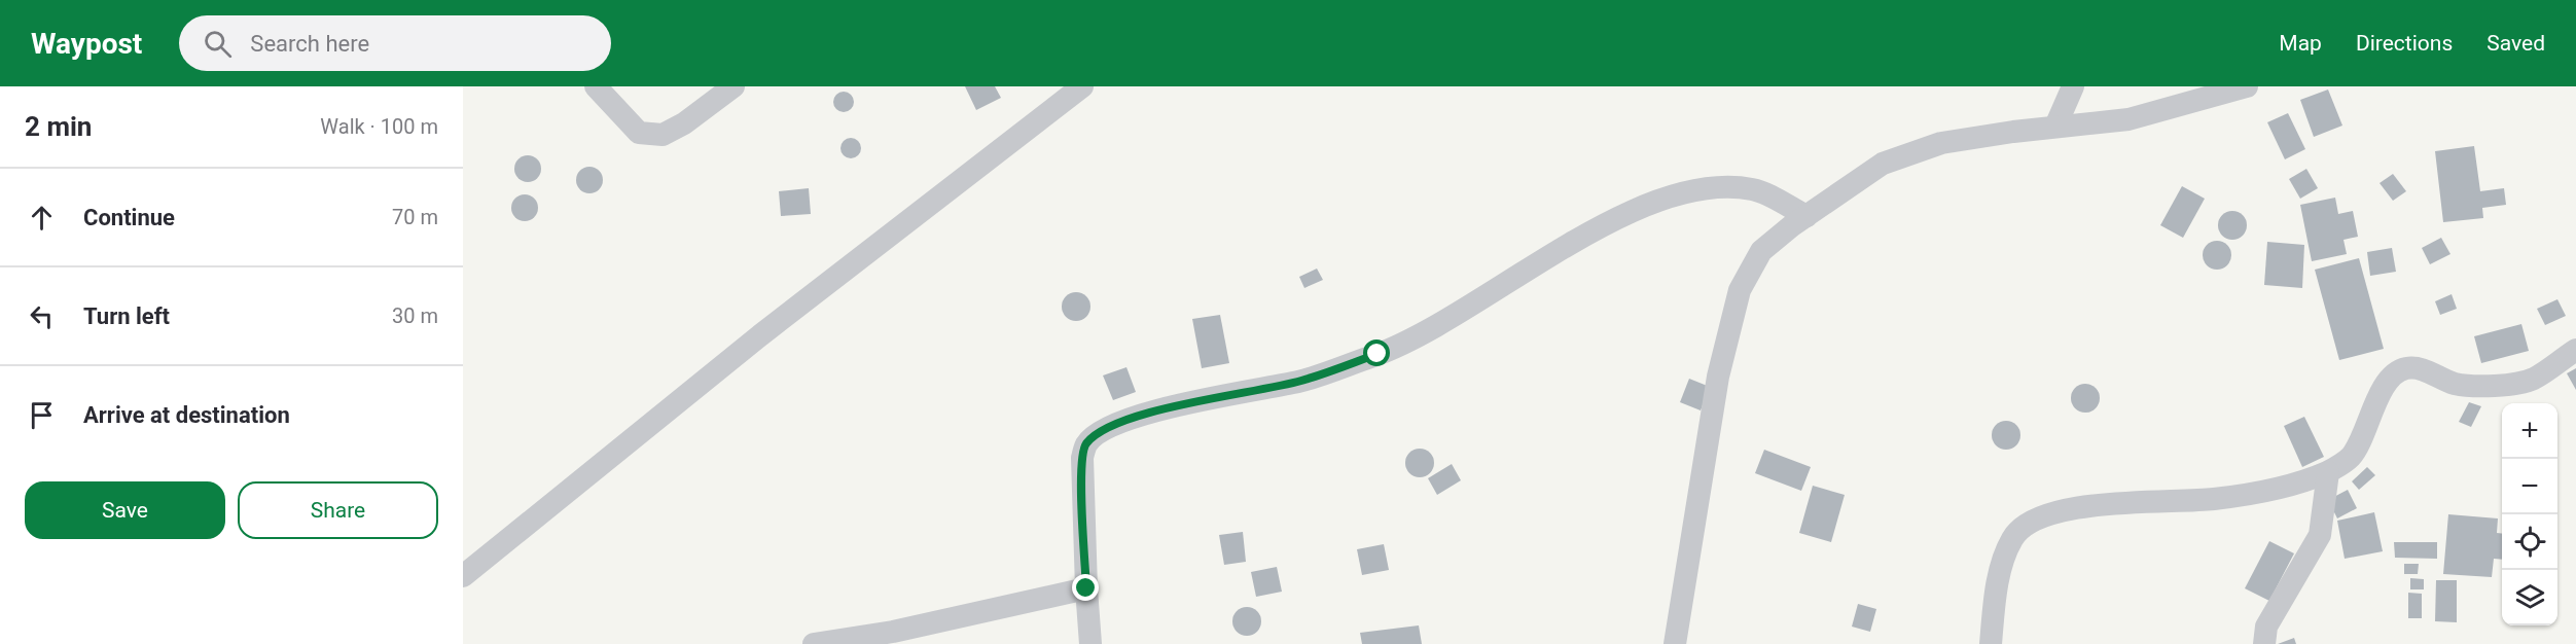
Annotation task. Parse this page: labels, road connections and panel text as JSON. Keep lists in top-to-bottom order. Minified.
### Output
{"page":{"header":"Waypost","search":"Search here","nav":["Map","Directions","Saved"],"heading":["2 min","Walk · 100 m"],"list":[["Continue","70 m"],["Turn left","30 m"],"Arrive at destination"],"map_buttons":["+","−"],"buttons":["Save","Share"]}}
